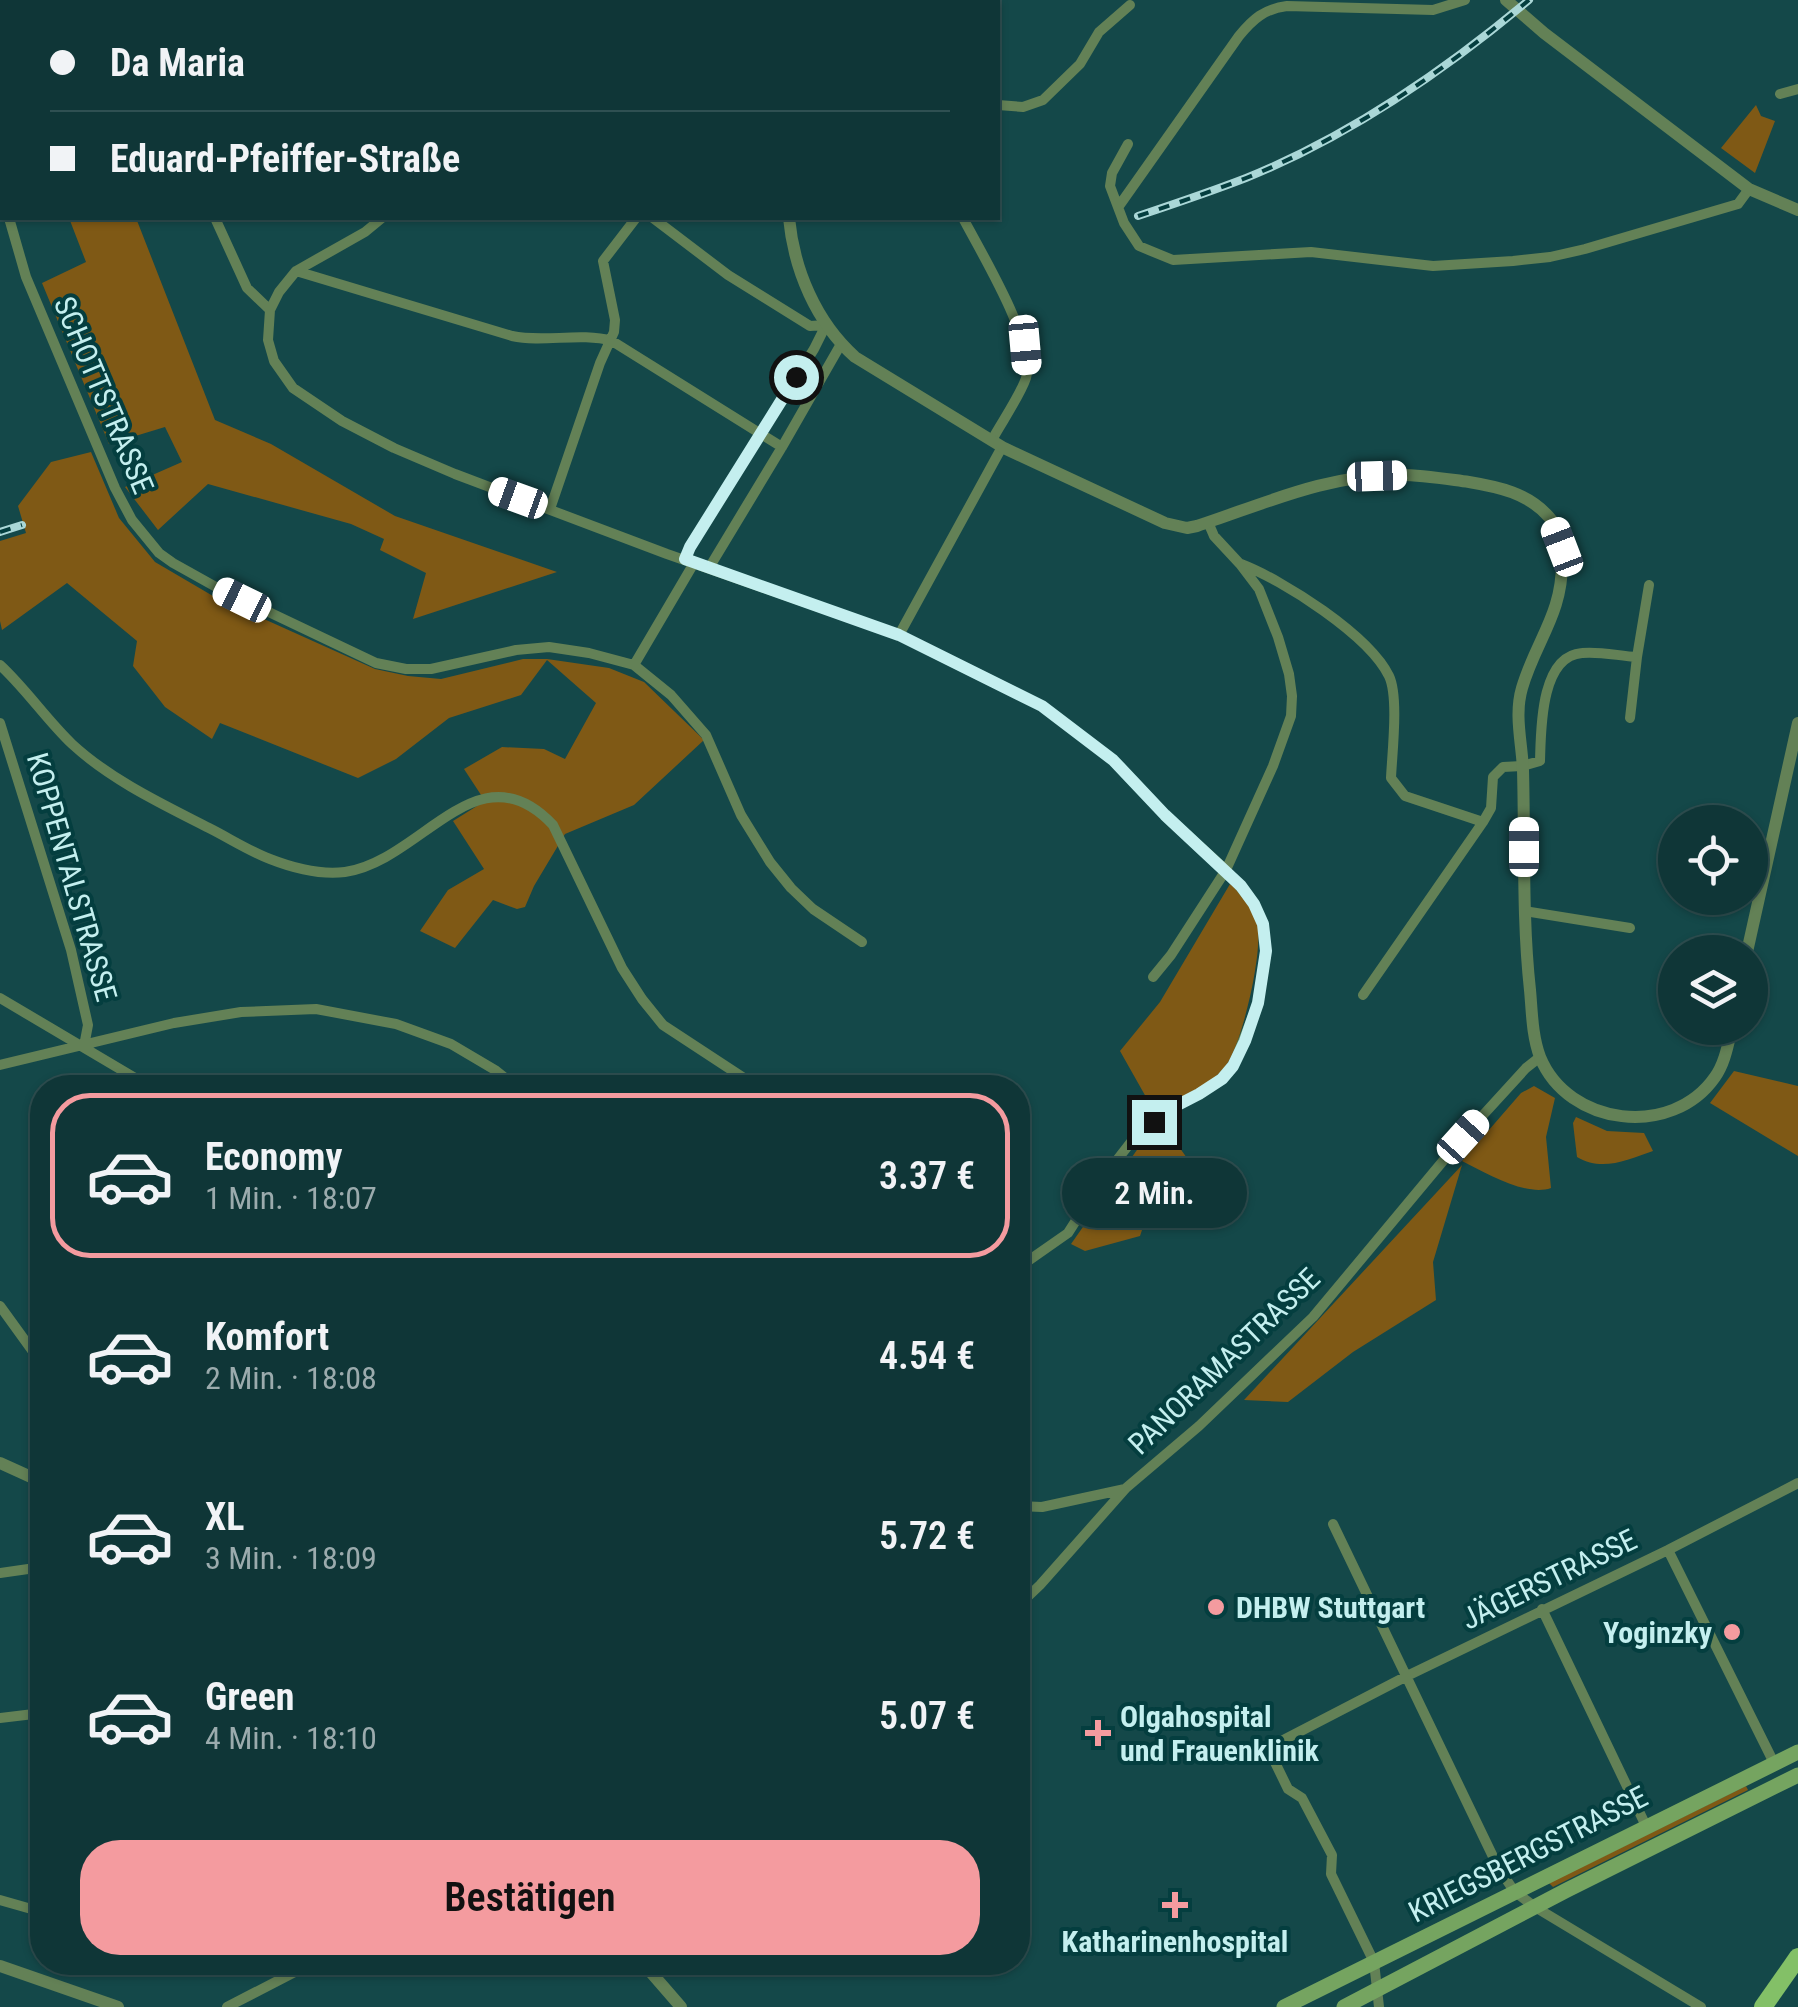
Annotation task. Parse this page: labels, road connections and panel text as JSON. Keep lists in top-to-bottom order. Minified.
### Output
{"streets":{"main road":["KRIEGSBERGSTRASSE"],"street":["SCHOTTSTRASSE","KOPPENTALSTRASSE","PANORAMASTRASSE","JÄGERSTRASSE"]},"crossings":[["JÄGERSTRASSE","KRIEGSBERGSTRASSE"]],"places":{"other":["DHBW Stuttgart","Yoginzky"],"health":["Olgahospital und Frauenklinik","Katharinenhospital"]},"page":{"banner":["Da Maria","Eduard-Pfeiffer-Straße"],"list":[{"name":"Economy","note":"1 Min. · 18:07","value":"3.37 €"},{"name":"Komfort","note":"2 Min. · 18:08","value":"4.54 €"},{"name":"XL","note":"3 Min. · 18:09","value":"5.72 €"},{"name":"Green","note":"4 Min. · 18:10","value":"5.07 €"}],"bubble":"2 Min.","buttons":"Bestätigen"}}
